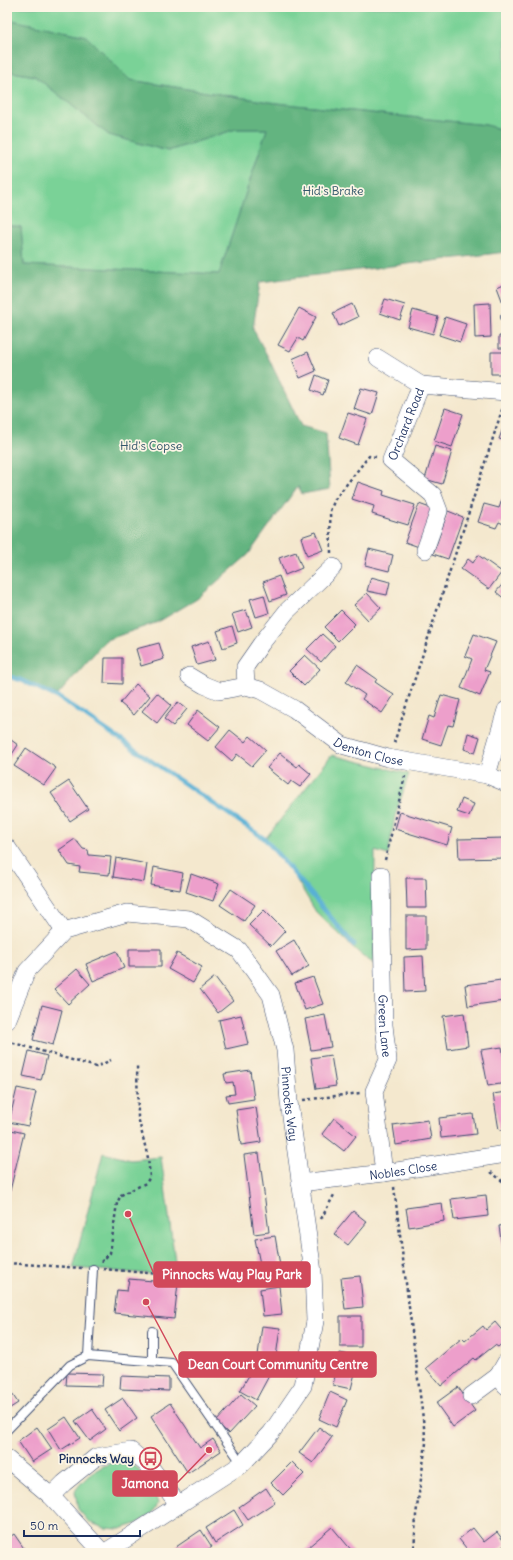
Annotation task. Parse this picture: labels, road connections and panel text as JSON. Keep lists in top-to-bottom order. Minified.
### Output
{"streets":{"street":["Orchard Road","Denton Close","Green Lane","Pinnocks Way","Nobles Close"]},"crossings":[["Pinnocks Way","Nobles Close"]],"parks":["Hid's Brake","Hid's Copse"],"places":{"other":["Pinnocks Way Play Park","Dean Court Community Centre","Jamona"],"bus stop":["Pinnocks Way"]},"scale_bar":"50 m"}
